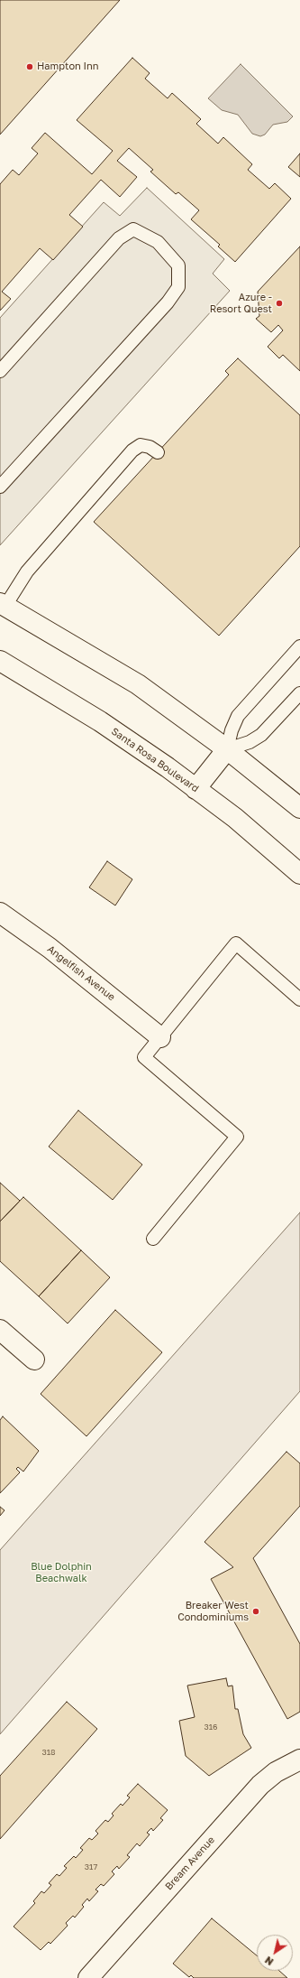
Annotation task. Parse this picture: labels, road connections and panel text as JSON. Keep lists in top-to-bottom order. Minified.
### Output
{"streets":{"street":["Santa Rosa Boulevard","Angelfish Avenue","Bream Avenue"]},"parks":["Blue Dolphin Beachwalk"],"places":["Hampton Inn","Azure - Resort Quest","Breaker West Condominiums"],"house_numbers":["316","318","317"],"north":"bottom left"}
